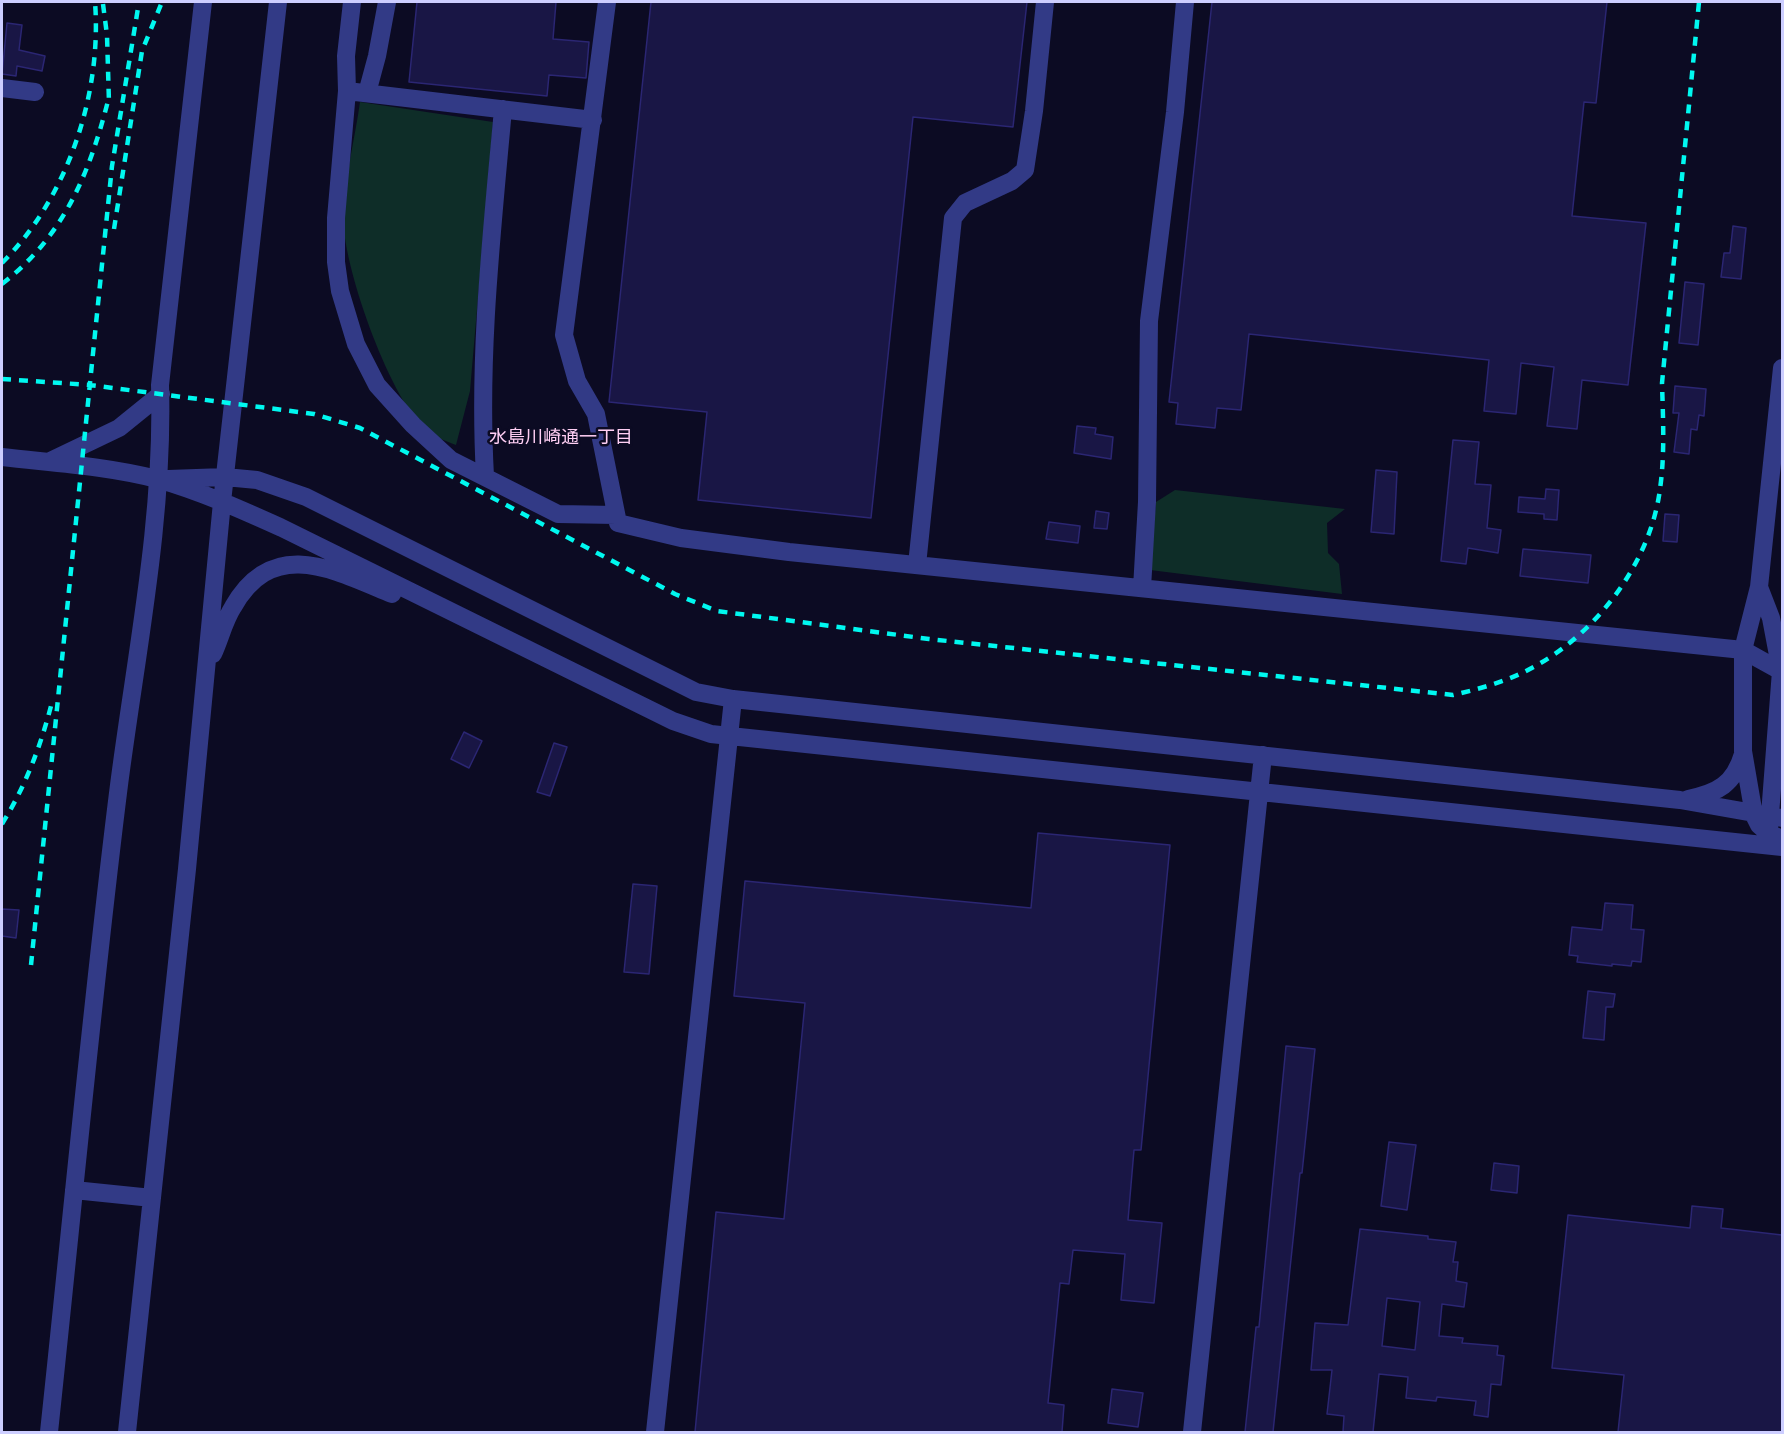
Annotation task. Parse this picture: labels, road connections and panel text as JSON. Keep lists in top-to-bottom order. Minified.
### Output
{"districts":["水島川崎通一丁目"]}
